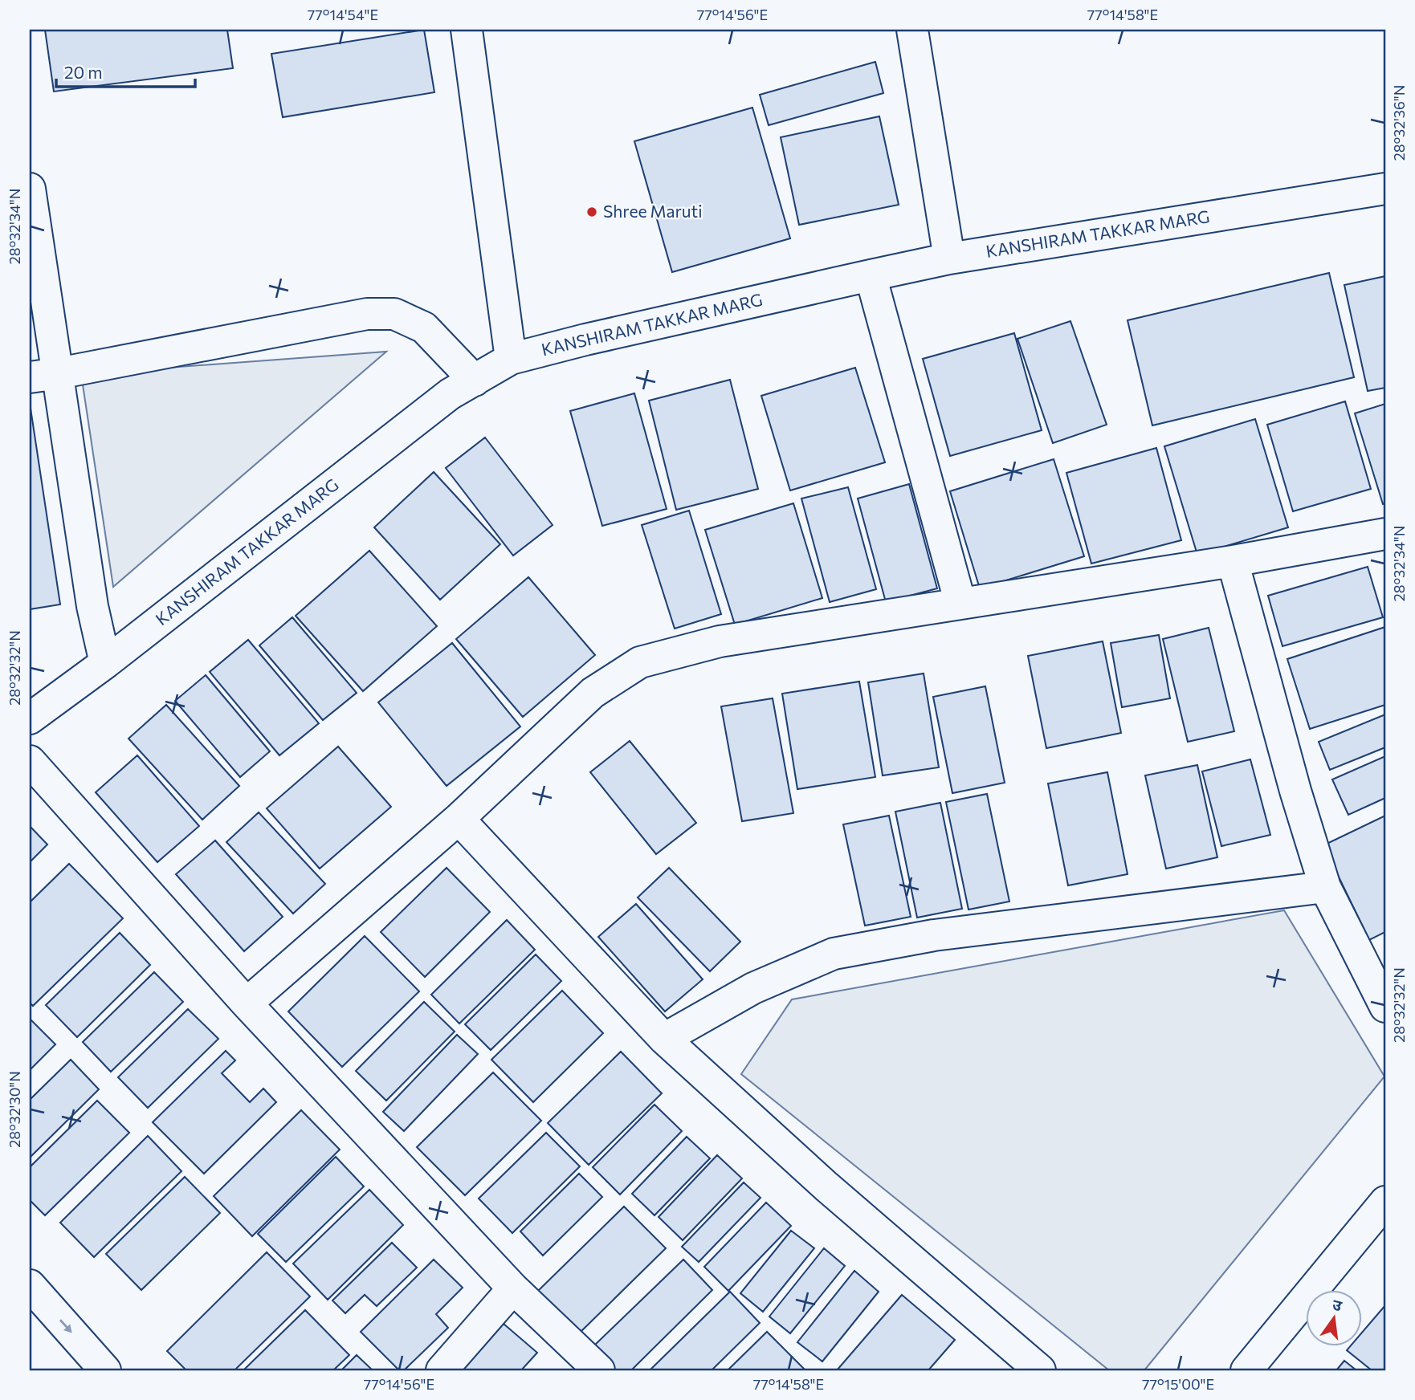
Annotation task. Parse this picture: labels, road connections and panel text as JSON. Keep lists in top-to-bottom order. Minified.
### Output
{"streets":{"street":["KANSHIRAM TAKKAR MARG"]},"places":["Shree Maruti"],"scale_bar":"20 m","north":"top","coordinates":["77°14'54\"E","77°14'56\"E","77°14'58\"E","28°32'36\"N","28°32'34\"N","28°32'32\"N","28°32'30\"N","77°15'00\"E"]}
